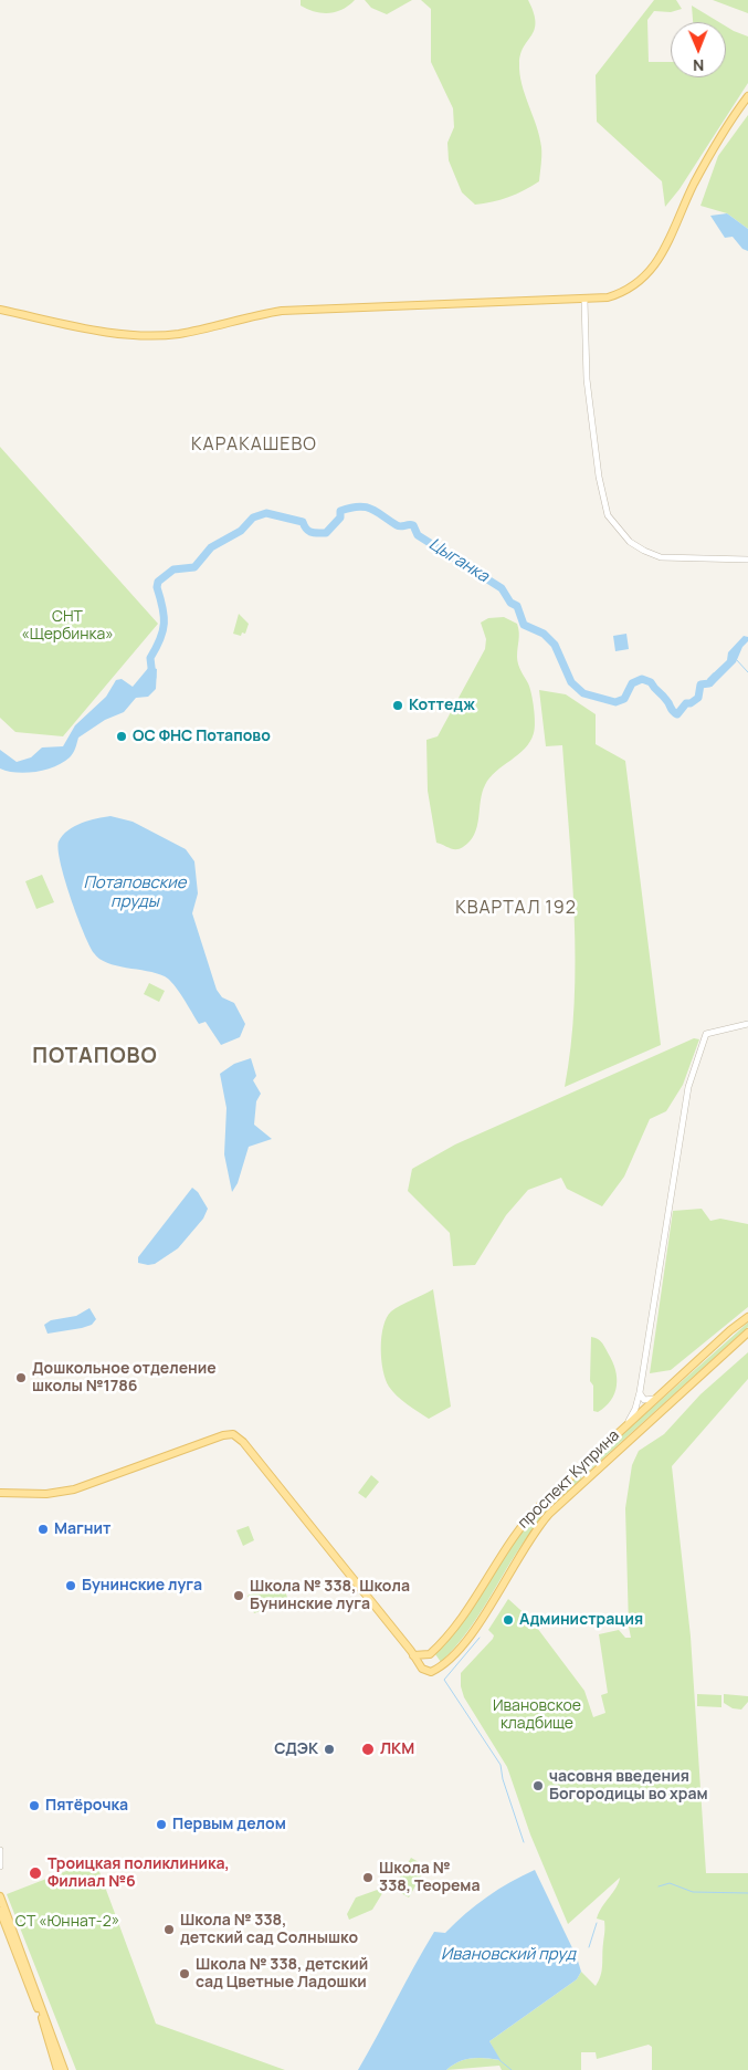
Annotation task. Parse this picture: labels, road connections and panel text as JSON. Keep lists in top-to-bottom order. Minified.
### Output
{"streets":{"main road":["проспект Куприна"]},"districts":["КАРАКАШЕВО","КВАРТАЛ 192","ПОТАПОВО"],"water":["Цыганка","Потаповские пруды","Ивановский пруд"],"parks":["СНТ «Щербинка»","Ивановское кладбище","СТ «Юннат-2»"],"places":["Коттедж","ОС ФНС Потапово","Дошкольное отделение школы №1786","Магнит","Бунинские луга","Школа № 338, Школа Бунинские луга","Администрация","СДЭК","ЛКМ","часовня введения Богородицы во храм","Пятёрочка","Первым делом","Троицкая поликлиника, Филиал №6","Школа № 338, Теорема","Школа № 338, детский сад Солнышко","Школа № 338, детский сад Цветные Ладошки"],"north":"bottom"}
